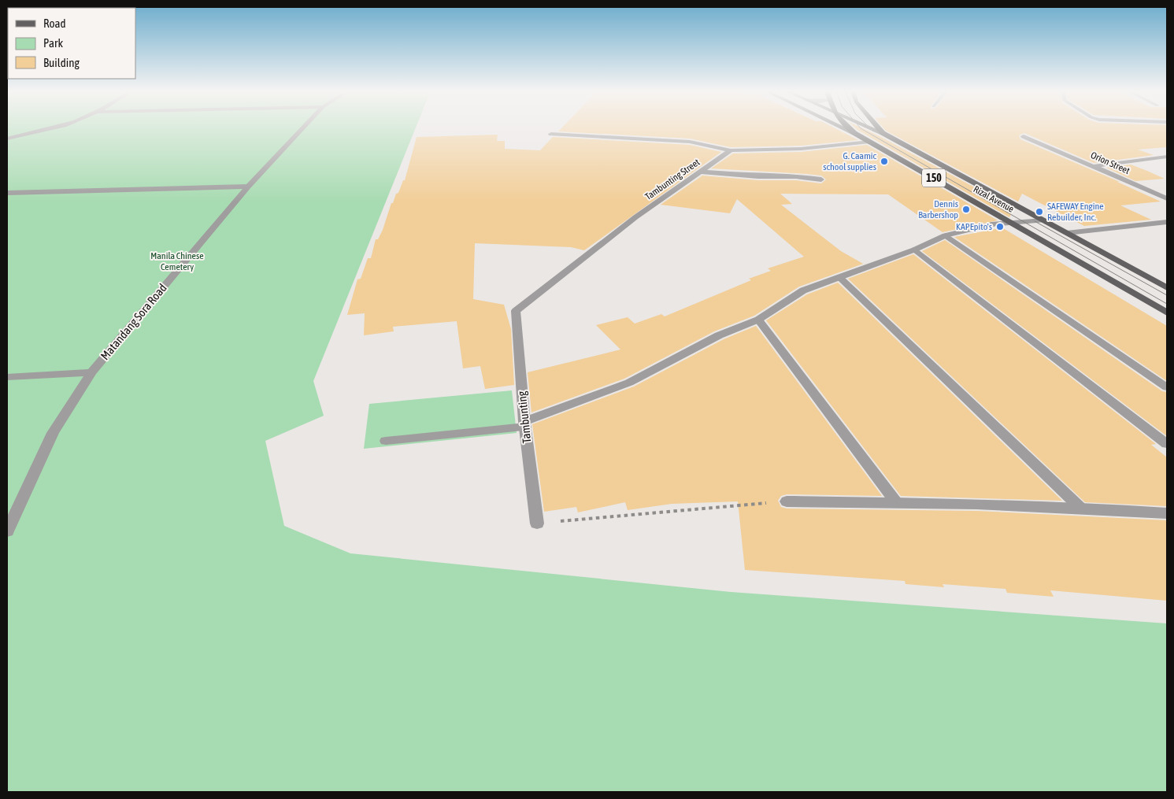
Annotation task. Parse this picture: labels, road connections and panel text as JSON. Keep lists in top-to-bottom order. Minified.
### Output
{"streets":{"main road":["150","Rizal Avenue"],"street":["Orion Street","Tambunting Street","Matandang Sora Road","Tambunting"]},"crossings":[["Tambunting Street","Tambunting"]],"parks":["Manila Chinese Cemetery"],"places":["G. Caamic school supplies","Dennis Barbershop","SAFEWAY Engine Rebuilder, Inc.","KAPEpito's"],"legend":["Road","Park","Building"]}
